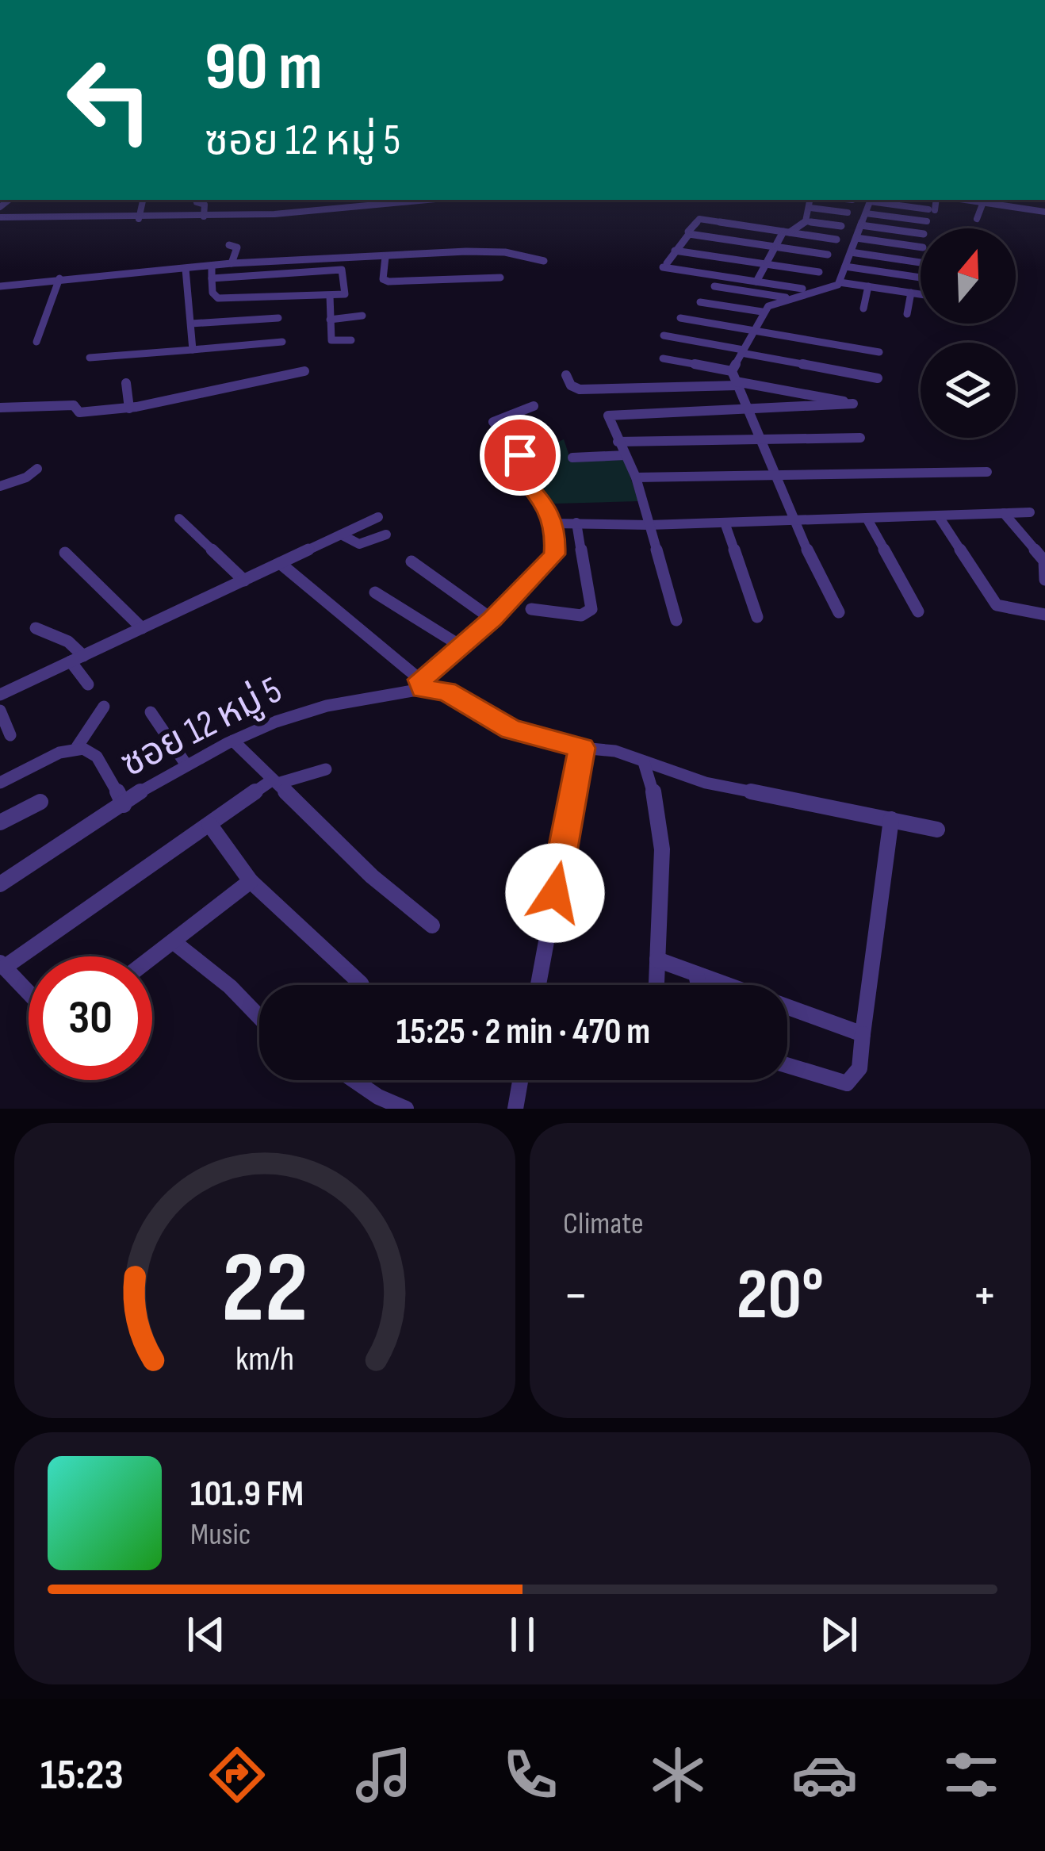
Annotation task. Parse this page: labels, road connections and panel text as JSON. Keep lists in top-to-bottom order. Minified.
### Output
{"streets":{"street":["ซอย 12 หมู่ 5"]},"north":"top","page":{"turn":["90 m","ซอย 12 หมู่ 5"],"limit":"30","trip":"15:25 · 2 min · 470 m","tile":"Climate","heat":["−","20°","+"],"song":["101.9 FM","Music"],"tabs":"15:23","gauge":["22","km/h"]}}
